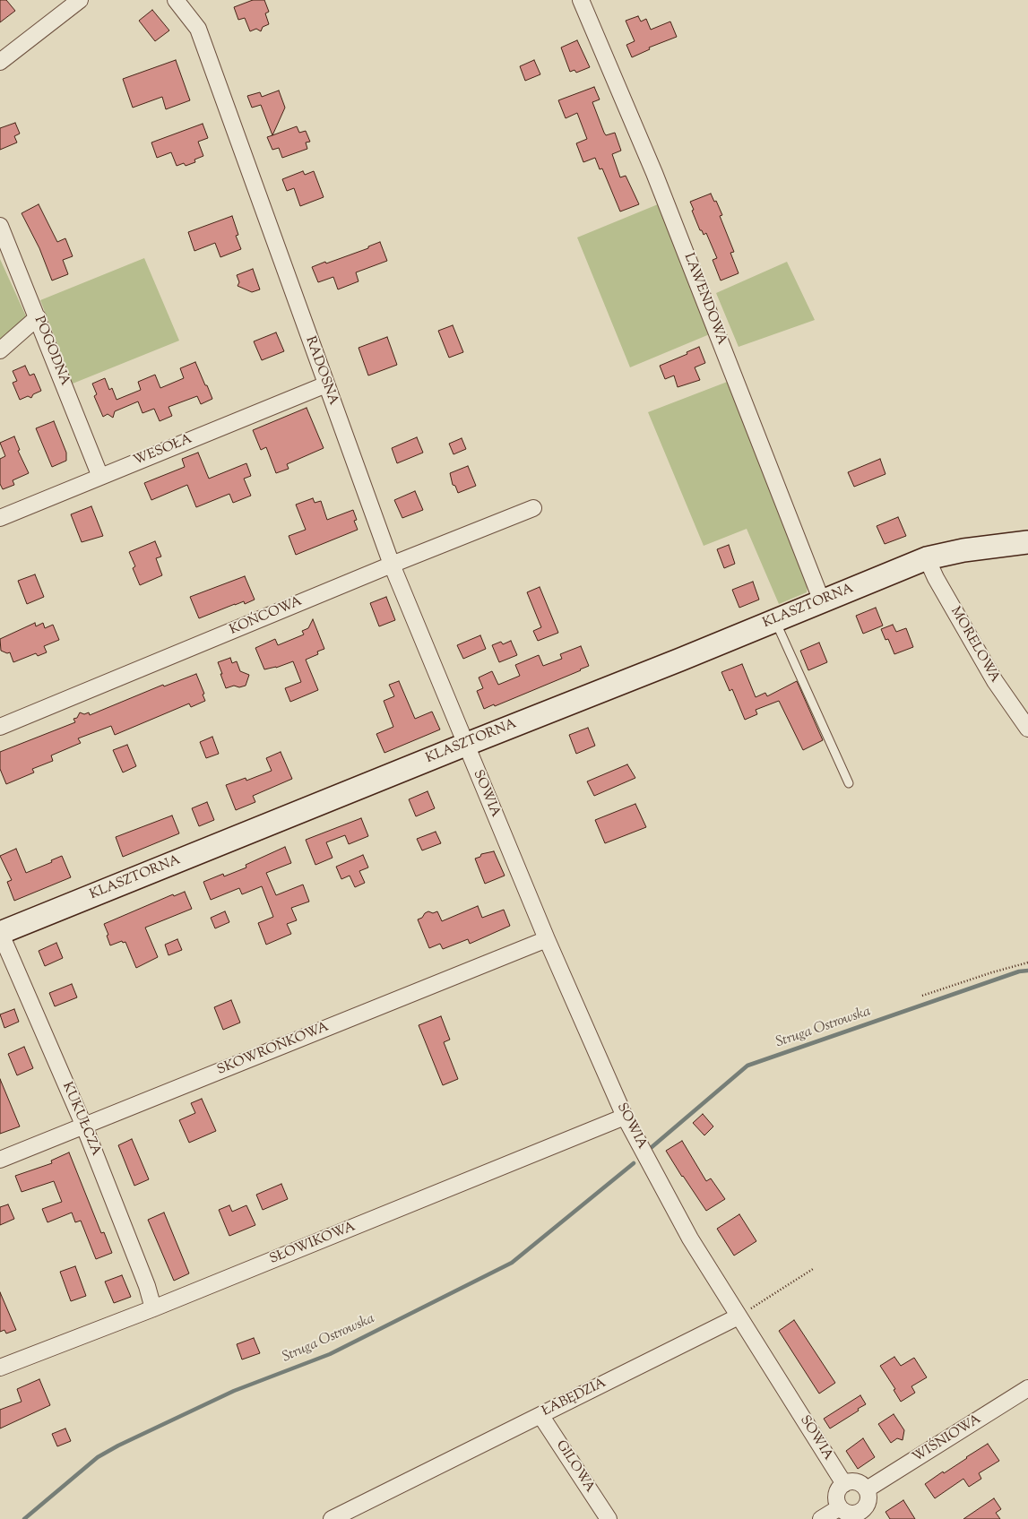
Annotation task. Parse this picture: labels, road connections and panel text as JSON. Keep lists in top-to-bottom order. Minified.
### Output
{"streets":{"street":["LAWENDOWA","POGODNA","RADOSNA","WESOŁA","KLASZTORNA","KOŃCOWA","MORELOWA","SOWIA","SKOWRONKOWA","KUKUŁCZA","SŁOWIKOWA","ŁABĘDZIA","WIŚNIOWA","GILOWA"]},"crossings":[["LAWENDOWA","KLASZTORNA"],["POGODNA","WESOŁA"],["RADOSNA","WESOŁA"],["RADOSNA","KLASZTORNA"],["RADOSNA","KOŃCOWA"],["RADOSNA","SOWIA"],["KLASZTORNA","MORELOWA"],["KLASZTORNA","SOWIA"],["KLASZTORNA","KUKUŁCZA"],["SOWIA","SKOWRONKOWA"],["SOWIA","SŁOWIKOWA"],["SOWIA","ŁABĘDZIA"],["SOWIA","WIŚNIOWA"],["SKOWRONKOWA","KUKUŁCZA"],["KUKUŁCZA","SŁOWIKOWA"],["ŁABĘDZIA","GILOWA"]],"water":["Struga Ostrowska"]}
